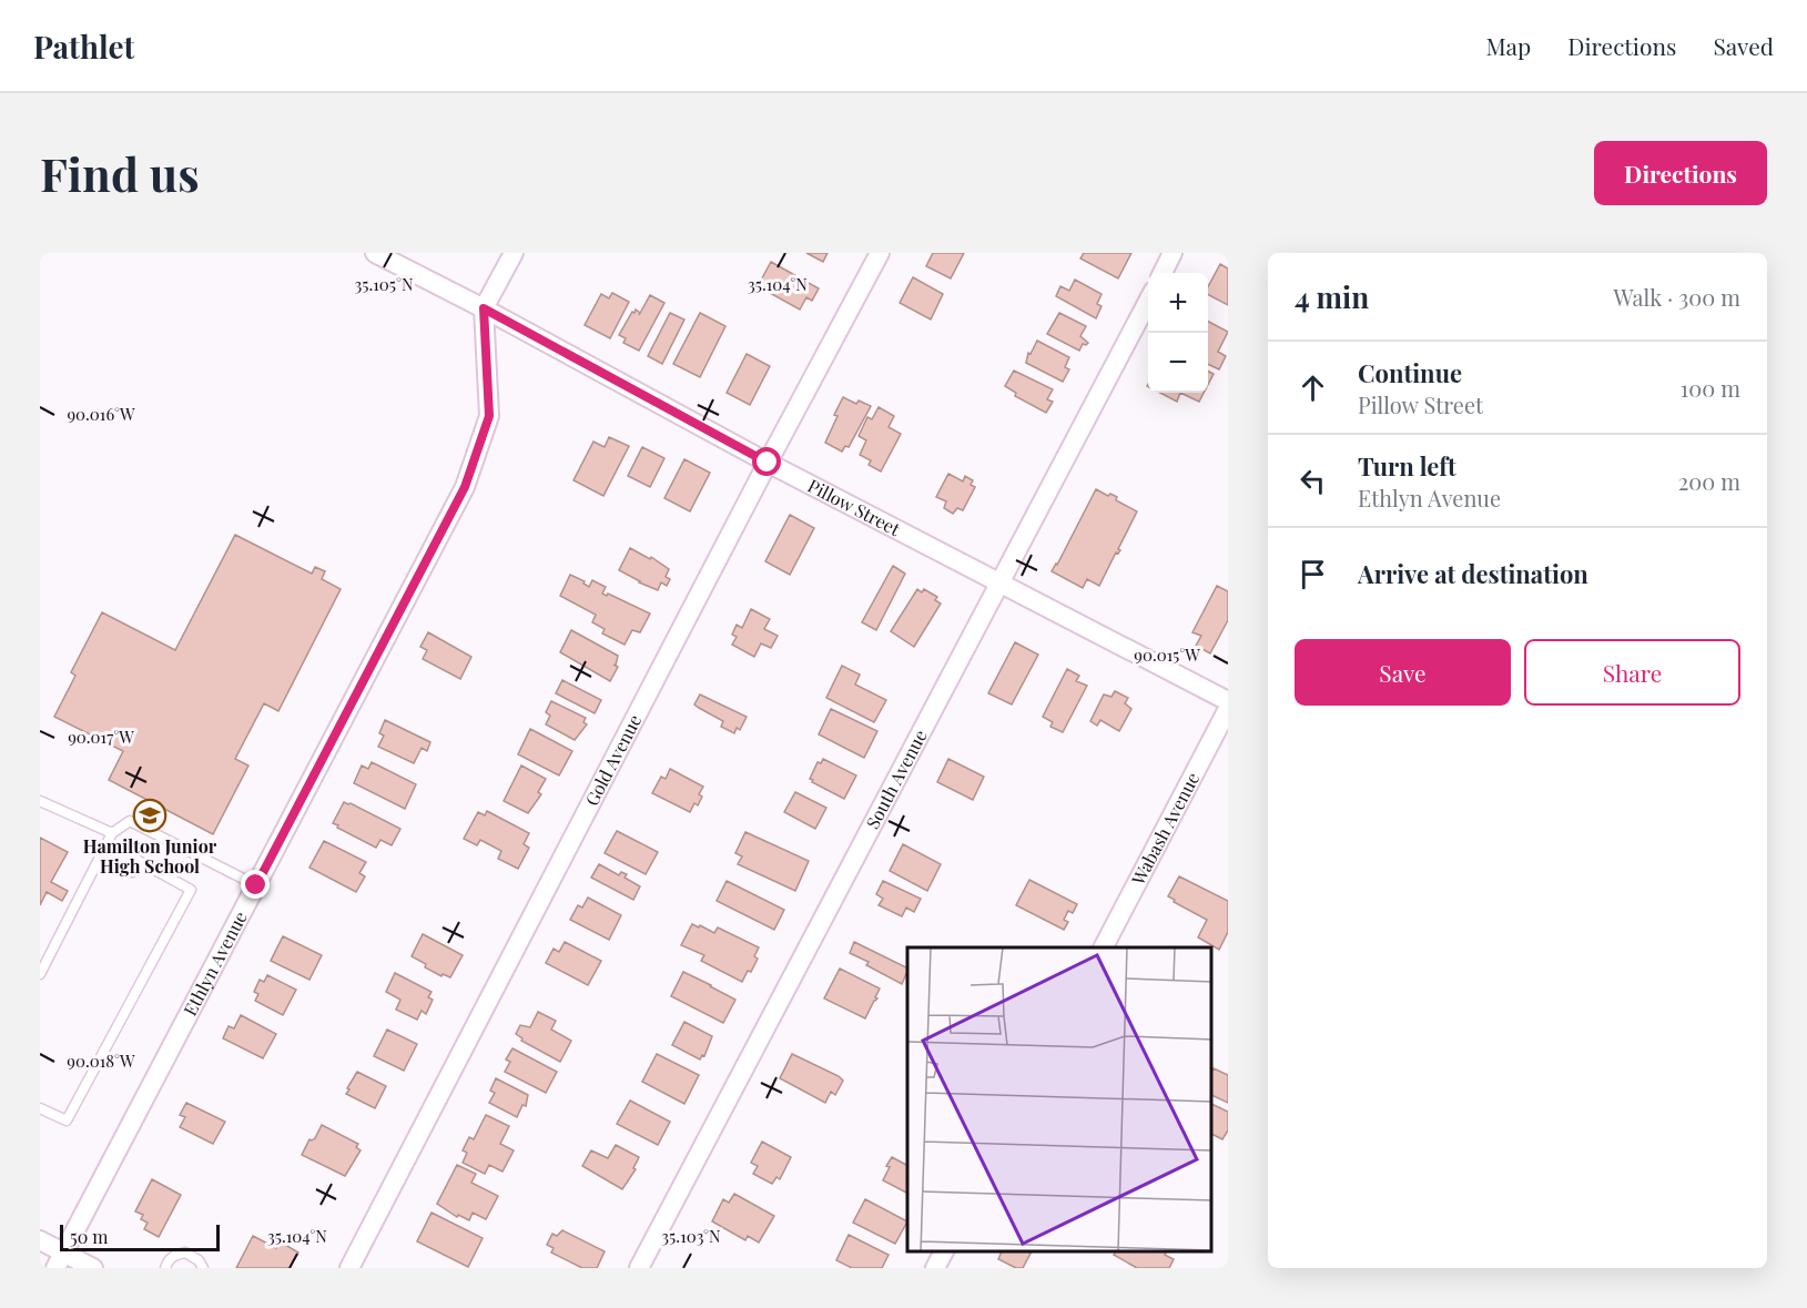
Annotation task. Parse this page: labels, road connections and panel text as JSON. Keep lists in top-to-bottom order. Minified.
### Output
{"streets":{"street":["Pillow Street","Gold Avenue","South Avenue","Wabash Avenue","Ethlyn Avenue"]},"crossings":[["Pillow Street","Gold Avenue"],["Pillow Street","South Avenue"],["Pillow Street","Ethlyn Avenue"]],"places":{"school or university":["Hamilton Junior High School"]},"scale_bar":"50 m","page":{"header":"Pathlet","nav":["Map","Directions","Saved"],"buttons":["Directions",["Save","Share"]],"title":"Find us","heading":["4 min","Walk · 300 m"],"map_buttons":["+","−"],"list":[["Continue","Pillow Street","100 m"],["Turn left","Ethlyn Avenue","200 m"],"Arrive at destination"],"scale":"50 m"},"coordinates":["35.105°N","35.104°N","90.016°W","90.015°W","90.017°W","90.018°W","35.103°N"]}
